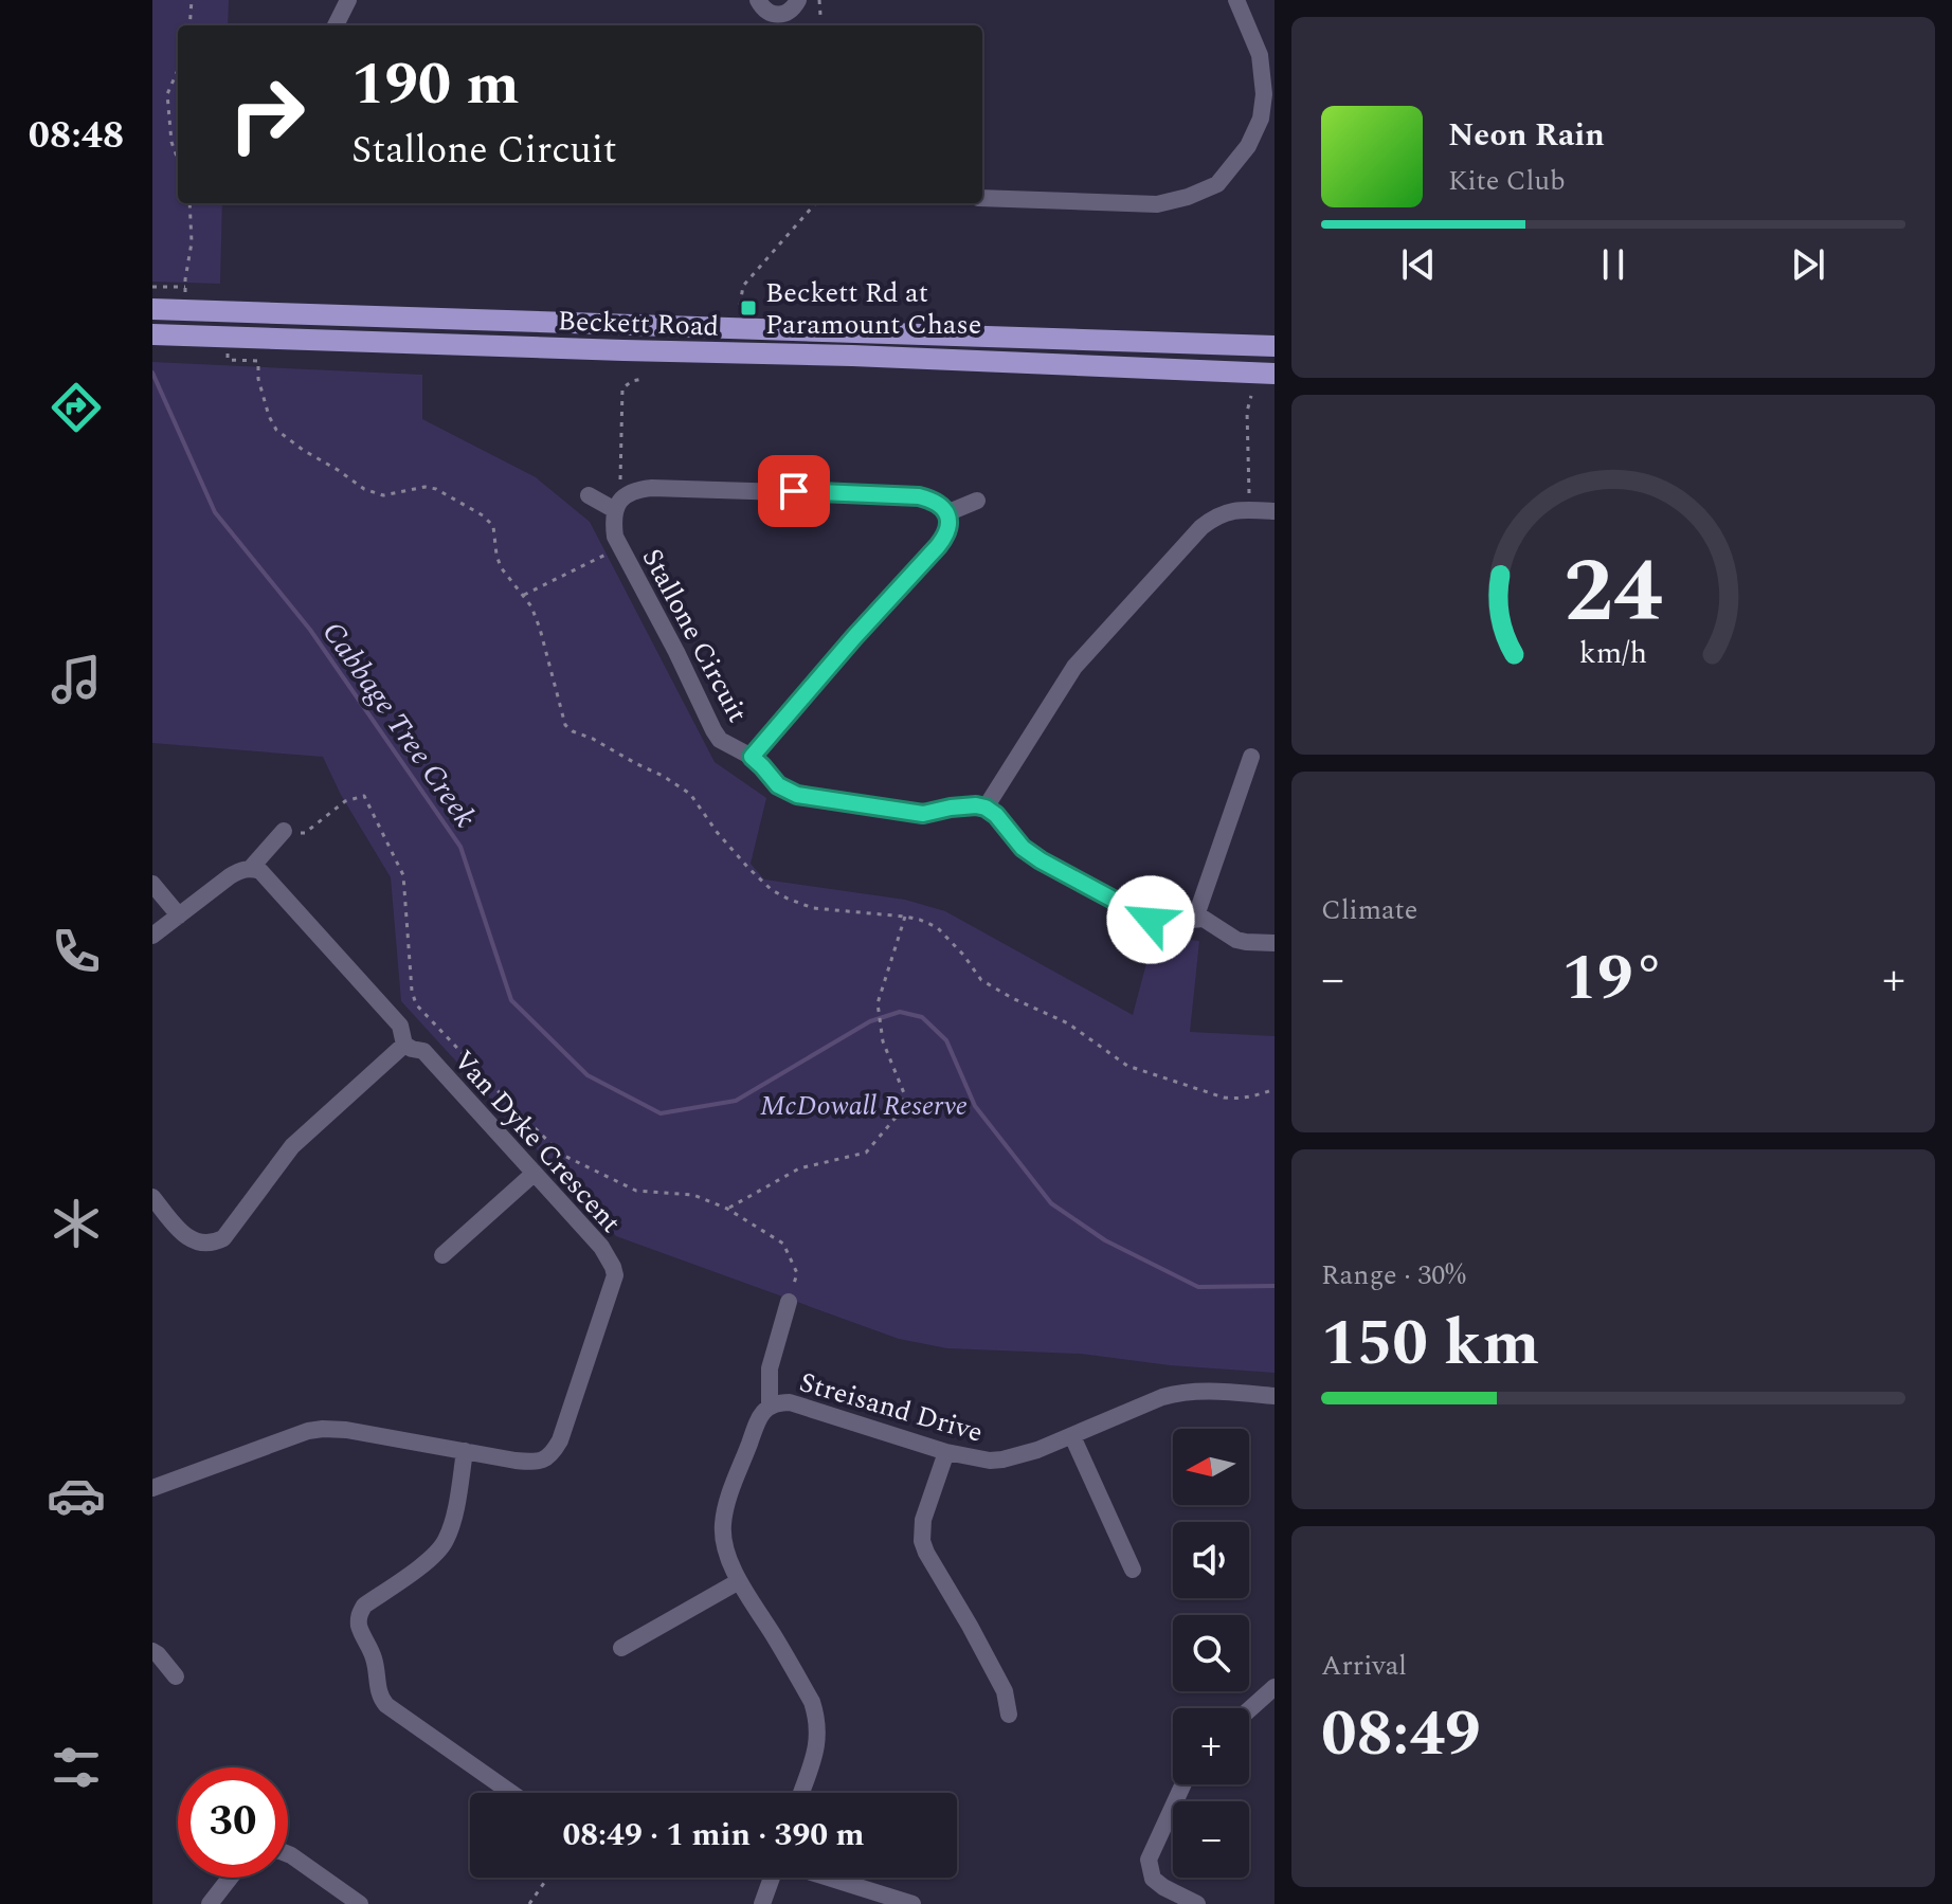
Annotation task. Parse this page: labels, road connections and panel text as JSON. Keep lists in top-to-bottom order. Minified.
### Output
{"streets":{"main road":["Beckett Road"],"street":["Stallone Circuit","Van Dyke Crescent","Streisand Drive"]},"water":["Cabbage Tree Creek"],"parks":["McDowall Reserve"],"places":{"transit":["Beckett Rd at Paramount Chase"]},"north":"left","page":{"tabs":"08:48","turn":["190 m","Stallone Circuit"],"song":["Neon Rain","Kite Club"],"tile":["Climate",["Range · 30%","150 km"],["Arrival","08:49"]],"heat":["−","19°","+"],"map_buttons":["+","−"],"limit":"30","trip":"08:49 · 1 min · 390 m","gauge":["24","km/h"]}}
